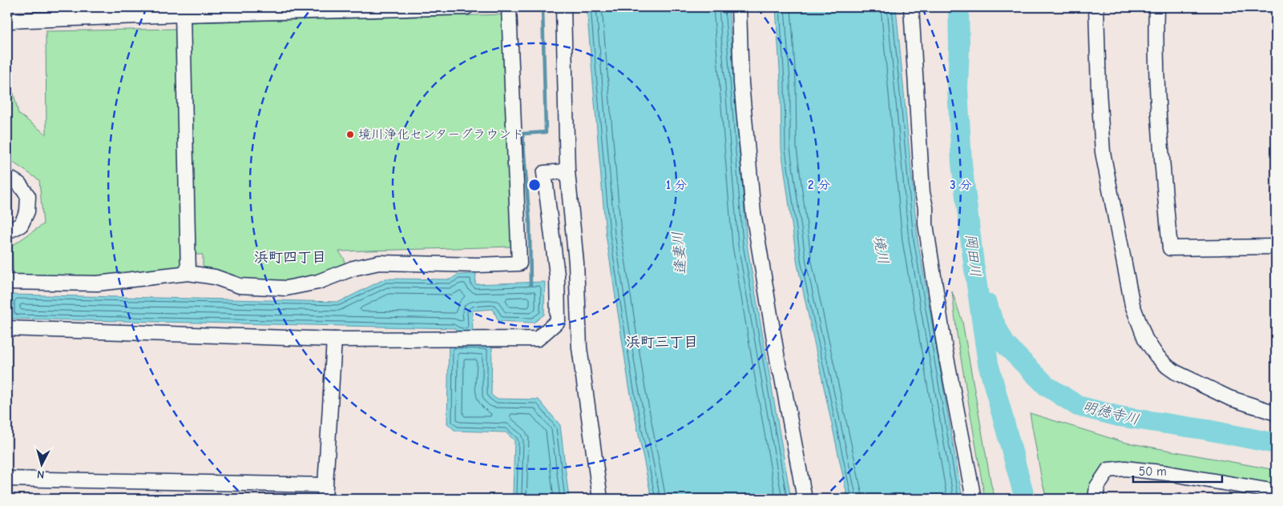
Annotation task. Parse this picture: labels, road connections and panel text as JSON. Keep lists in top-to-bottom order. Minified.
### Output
{"districts":["浜町四丁目","浜町三丁目"],"water":["境川","逢妻川","岡田川","明徳寺川"],"places":["境川浄化センターグラウンド"],"scale_bar":"50 m","north":"bottom","rings":["1 分","2 分","3 分"]}
